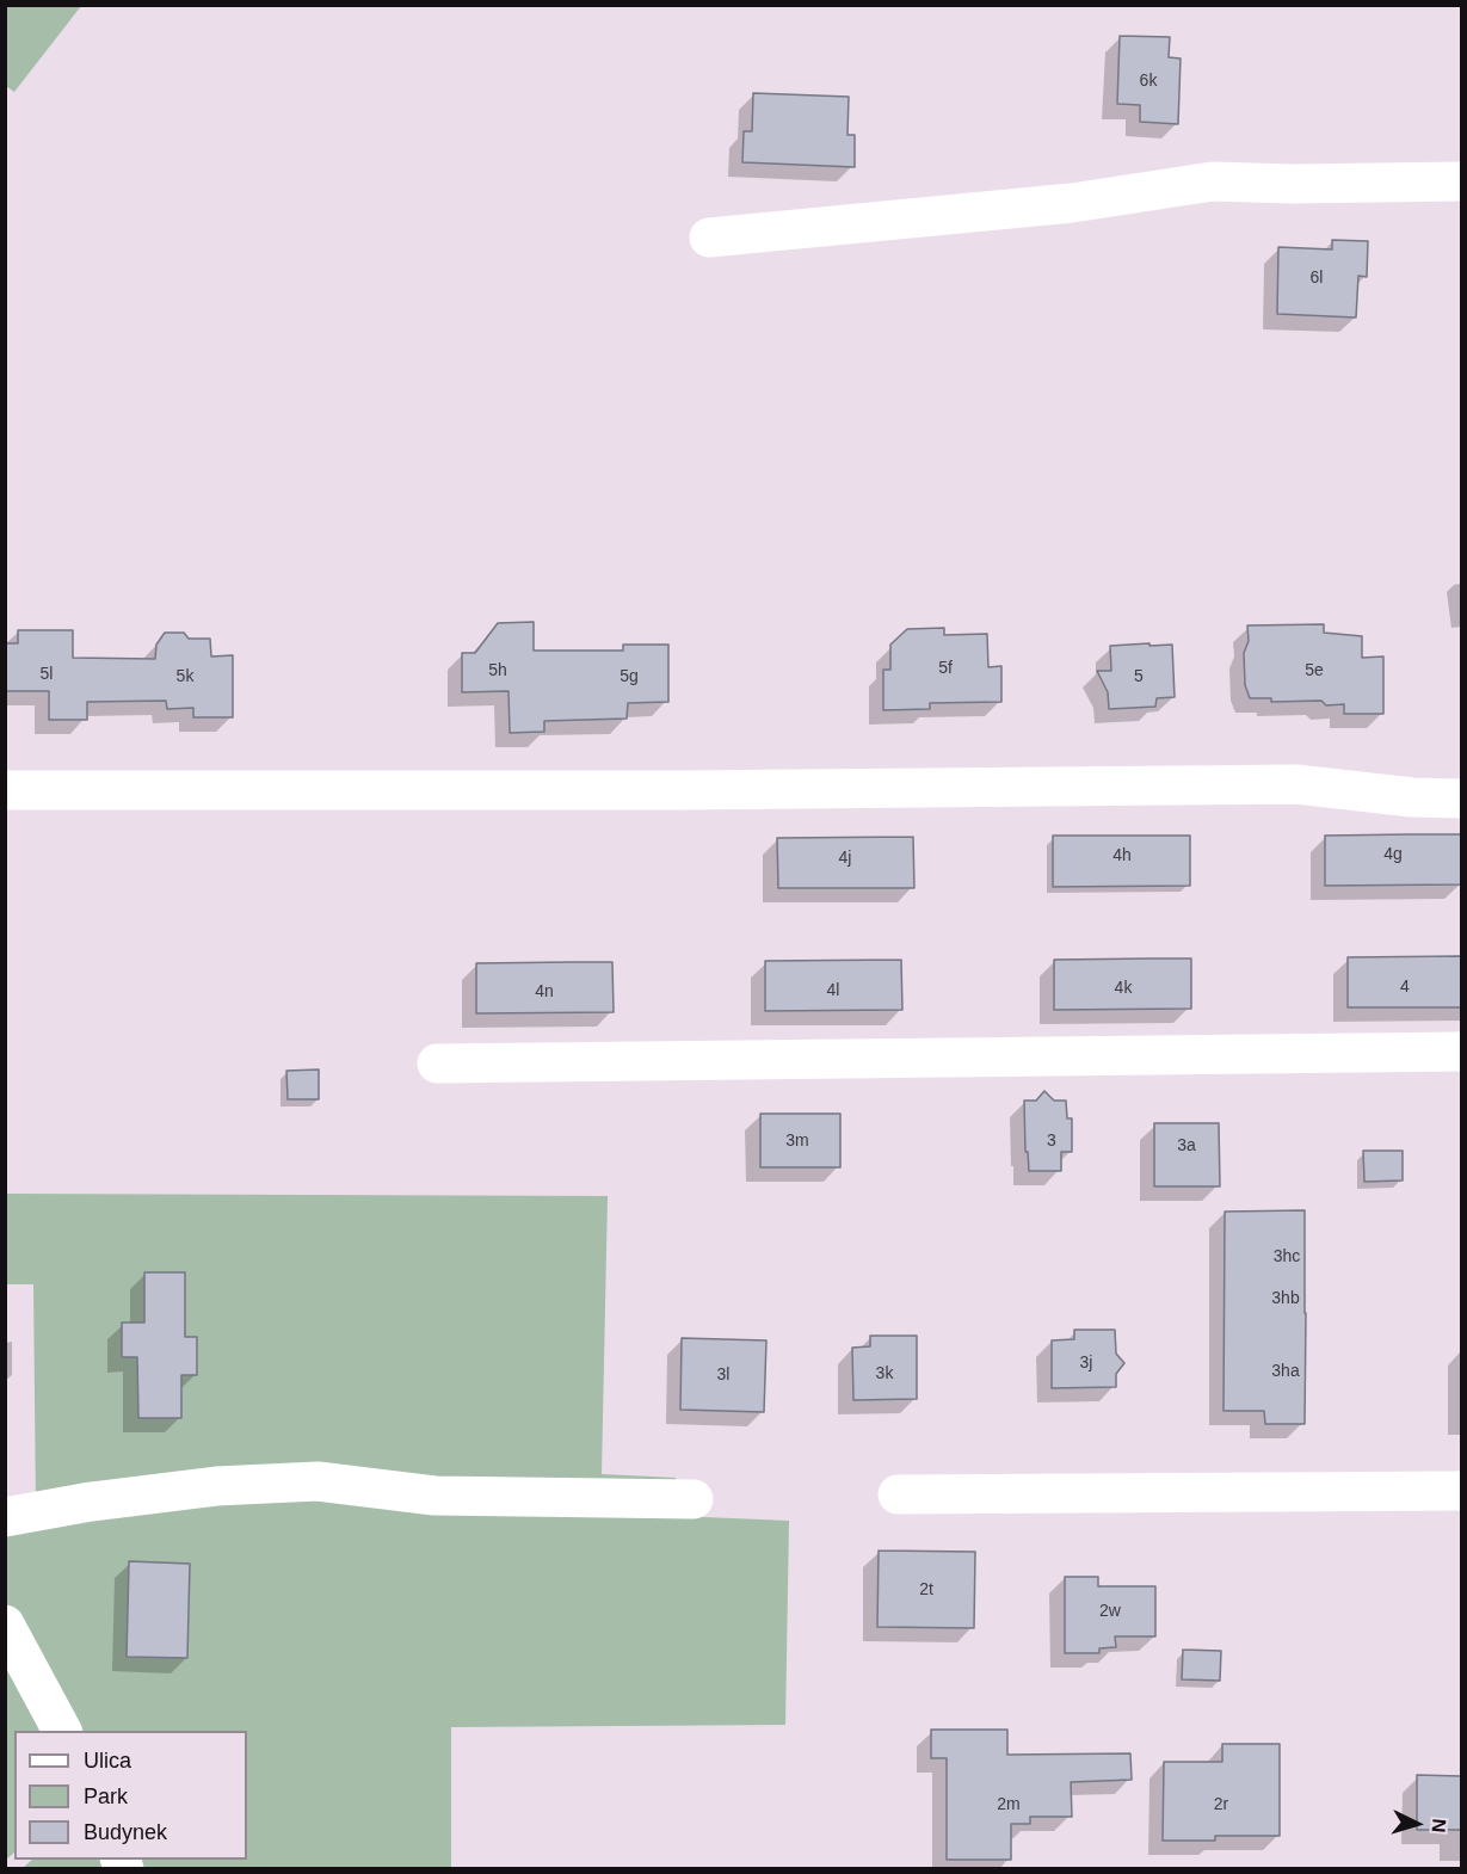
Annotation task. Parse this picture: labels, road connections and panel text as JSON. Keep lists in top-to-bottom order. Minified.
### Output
{"house_numbers":["6k","6l","5f","5h","5e","5l","5k","5g","5","4g","4h","4j","4","4k","4l","4n","3m","3","3a","3hc","3hb","3j","3ha","3k","3l","2t","2w","2m","2r"],"legend":["Ulica","Park","Budynek"],"north":"right"}
